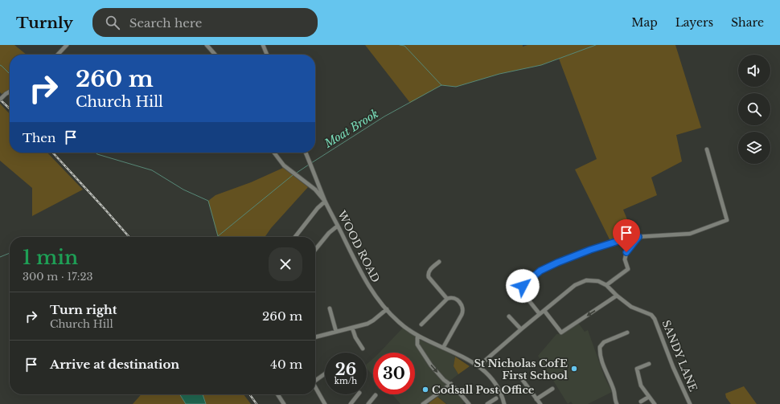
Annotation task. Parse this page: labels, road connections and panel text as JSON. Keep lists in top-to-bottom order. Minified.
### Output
{"streets":{"street":["WOOD ROAD","SANDY LANE"]},"water":["Moat Brook"],"places":["St Nicholas CofE First School","Codsall Post Office"],"page":{"header":"Turnly","search":"Search here","nav":["Map","Layers","Share"],"turn":["260 m","Church Hill"],"then":"Then","heading":["1 min","300 m · 17:23"],"list":[{"name":"Turn right","note":"Church Hill","value":"260 m"},{"name":"Arrive at destination","value":"40 m"}],"speed":"26 km/h","limit":"30"}}
